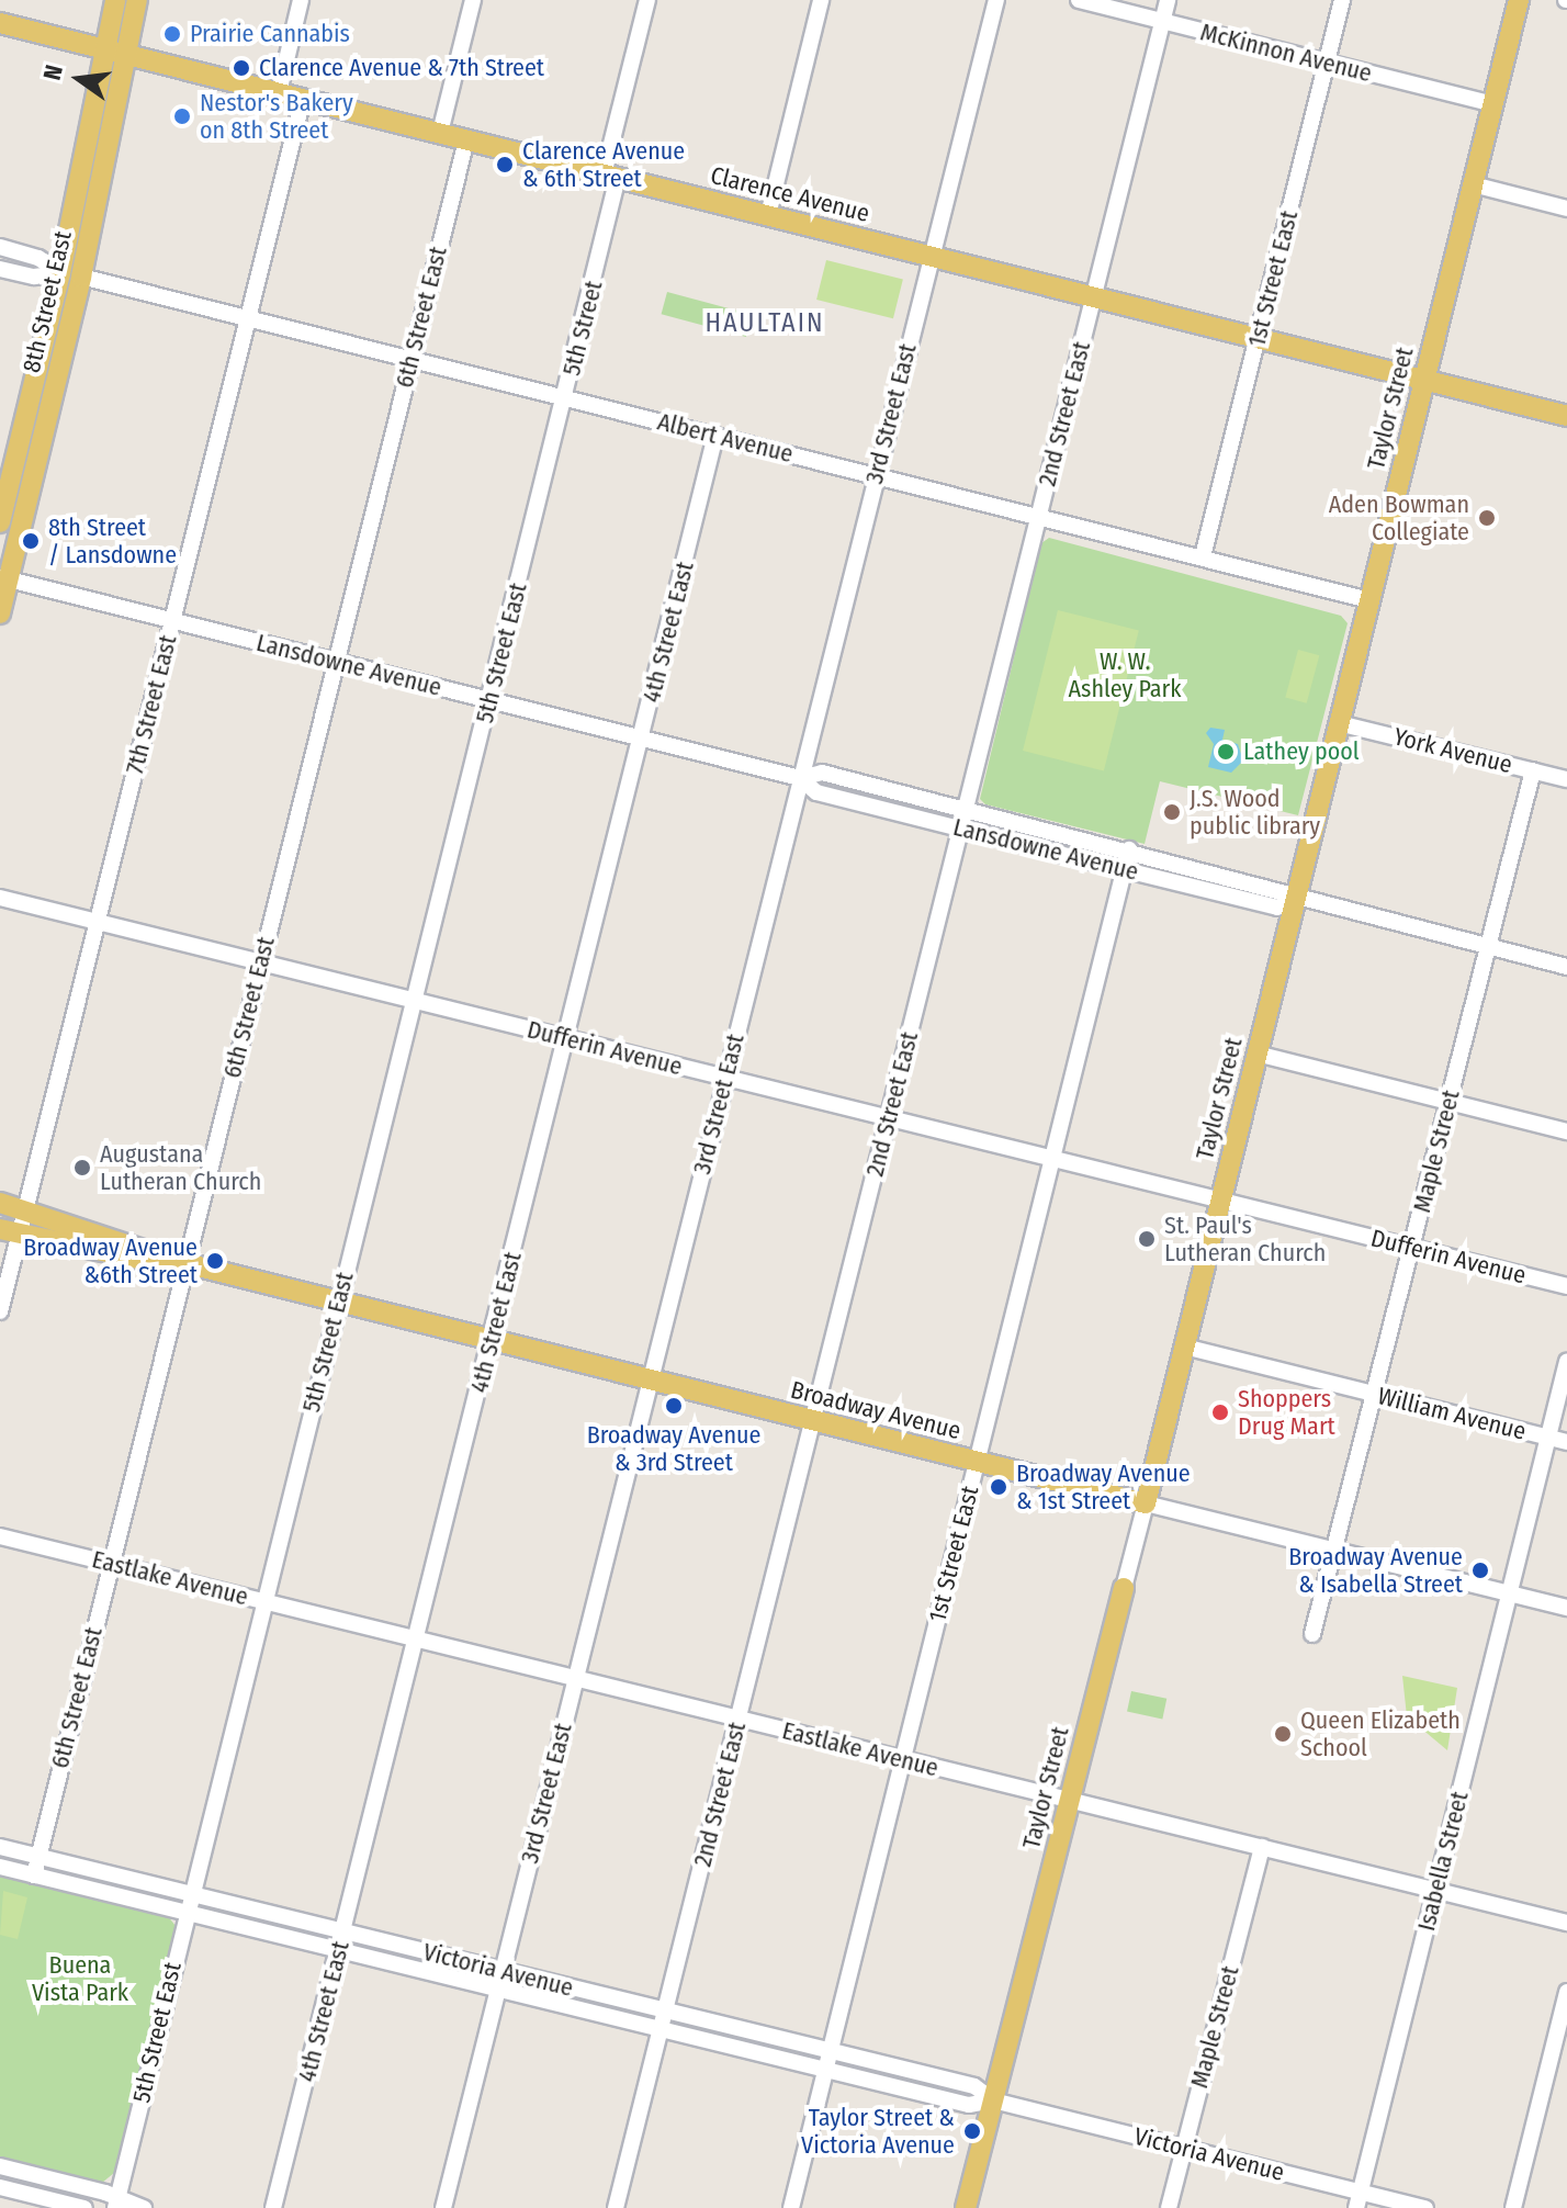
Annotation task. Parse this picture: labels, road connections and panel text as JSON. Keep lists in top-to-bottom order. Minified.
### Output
{"streets":{"main road":["Clarence Avenue","8th Street East","Taylor Street","Broadway Avenue"],"street":["McKinnon Avenue","1st Street East","6th Street East","5th Street","3rd Street East","2nd Street East","Albert Avenue","4th Street East","5th Street East","Lansdowne Avenue","7th Street East","York Avenue","Dufferin Avenue","Maple Street","William Avenue","Eastlake Avenue","Isabella Street","Victoria Avenue"]},"crossings":[["McKinnon Avenue","1st Street East"],["McKinnon Avenue","Taylor Street"],["McKinnon Avenue","2nd Street East"],["Clarence Avenue","1st Street East"],["Clarence Avenue","8th Street East"],["Clarence Avenue","6th Street East"],["Clarence Avenue","5th Street"],["Clarence Avenue","Taylor Street"],["Clarence Avenue","3rd Street East"],["Clarence Avenue","2nd Street East"],["Clarence Avenue","7th Street East"],["1st Street East","Albert Avenue"],["1st Street East","Lansdowne Avenue"],["1st Street East","Dufferin Avenue"],["1st Street East","Broadway Avenue"],["1st Street East","Eastlake Avenue"],["1st Street East","Victoria Avenue"],["8th Street East","Albert Avenue"],["8th Street East","Lansdowne Avenue"],["6th Street East","Albert Avenue"],["6th Street East","Lansdowne Avenue"],["6th Street East","Dufferin Avenue"],["6th Street East","Broadway Avenue"],["6th Street East","Eastlake Avenue"],["6th Street East","Victoria Avenue"],["5th Street","Albert Avenue"],["5th Street","5th Street East"],["Taylor Street","Albert Avenue"],["Taylor Street","Lansdowne Avenue"],["Taylor Street","York Avenue"],["Taylor Street","Dufferin Avenue"],["Taylor Street","Broadway Avenue"],["Taylor Street","William Avenue"],["Taylor Street","Eastlake Avenue"],["Taylor Street","Victoria Avenue"],["3rd Street East","Albert Avenue"],["3rd Street East","Lansdowne Avenue"],["3rd Street East","Dufferin Avenue"],["3rd Street East","Broadway Avenue"],["3rd Street East","Eastlake Avenue"],["3rd Street East","Victoria Avenue"],["2nd Street East","Albert Avenue"],["2nd Street East","Lansdowne Avenue"],["2nd Street East","Dufferin Avenue"],["2nd Street East","Broadway Avenue"],["2nd Street East","Eastlake Avenue"],["2nd Street East","Victoria Avenue"],["Albert Avenue","4th Street East"],["Albert Avenue","7th Street East"],["4th Street East","Lansdowne Avenue"],["4th Street East","Dufferin Avenue"],["4th Street East","Broadway Avenue"],["4th Street East","Eastlake Avenue"],["4th Street East","Victoria Avenue"],["5th Street East","Lansdowne Avenue"],["5th Street East","Dufferin Avenue"],["5th Street East","Broadway Avenue"],["5th Street East","Eastlake Avenue"],["5th Street East","Victoria Avenue"],["Lansdowne Avenue","7th Street East"],["Lansdowne Avenue","Maple Street"],["7th Street East","Dufferin Avenue"],["7th Street East","Broadway Avenue"],["York Avenue","Maple Street"],["Dufferin Avenue","Maple Street"],["Maple Street","Broadway Avenue"],["Maple Street","William Avenue"],["Maple Street","Eastlake Avenue"],["Maple Street","Victoria Avenue"],["Broadway Avenue","Isabella Street"],["William Avenue","Isabella Street"],["Eastlake Avenue","Isabella Street"],["Isabella Street","Victoria Avenue"]],"districts":["HAULTAIN"],"parks":["W. W. Ashley Park","Buena Vista Park"],"places":["Prairie Cannabis","Clarence Avenue & 7th Street","Nestor's Bakery on 8th Street","Clarence Avenue & 6th Street","Aden Bowman Collegiate","8th Street / Lansdowne","Lathey pool","J.S. Wood public library","Augustana Lutheran Church","St. Paul's Lutheran Church","Broadway Avenue &6th Street","Broadway Avenue & 3rd Street","Shoppers Drug Mart","Broadway Avenue & 1st Street","Broadway Avenue & Isabella Street","Queen Elizabeth School","Taylor Street & Victoria Avenue"],"north":"left"}
